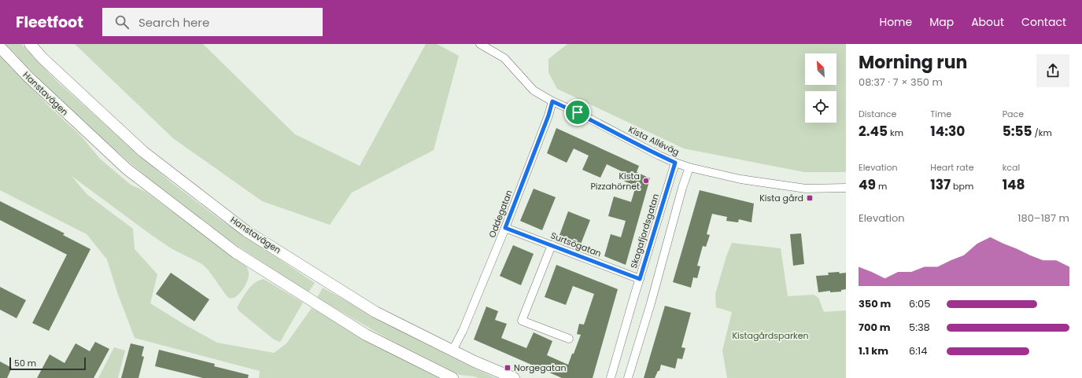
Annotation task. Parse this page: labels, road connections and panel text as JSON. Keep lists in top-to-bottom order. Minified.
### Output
{"streets":{"main road":["Hanstavägen"],"street":["Kista Alléväg","Oddegatan","Skagafjordsgatan","Surtsögatan"]},"crossings":[["Hanstavägen","Oddegatan"],["Kista Alléväg","Oddegatan"],["Kista Alléväg","Skagafjordsgatan"],["Oddegatan","Surtsögatan"],["Skagafjordsgatan","Surtsögatan"]],"parks":["Kistagårdsparken"],"places":{"other":["Kista Pizzahörnet"],"transit":["Kista gård","Norgegatan"]},"scale_bar":"50 m","north":"top left","page":{"header":"Fleetfoot","search":"Search here","nav":["Home","Map","About","Contact"],"heading":["Morning run","08:37 · 7 × 350 m"],"stats":[["Distance","2.45 km"],["Time","14:30"],["Pace","5:55 /km"],["Elevation","49 m"],["Heart rate","137 bpm"],["kcal","148"]],"chart":["Elevation","180–187 m"],"list":[{"name":"350 m","note":"6:05"},{"name":"700 m","note":"5:38"},{"name":"1.1 km","note":"6:14"}],"scale":"50 m"}}
